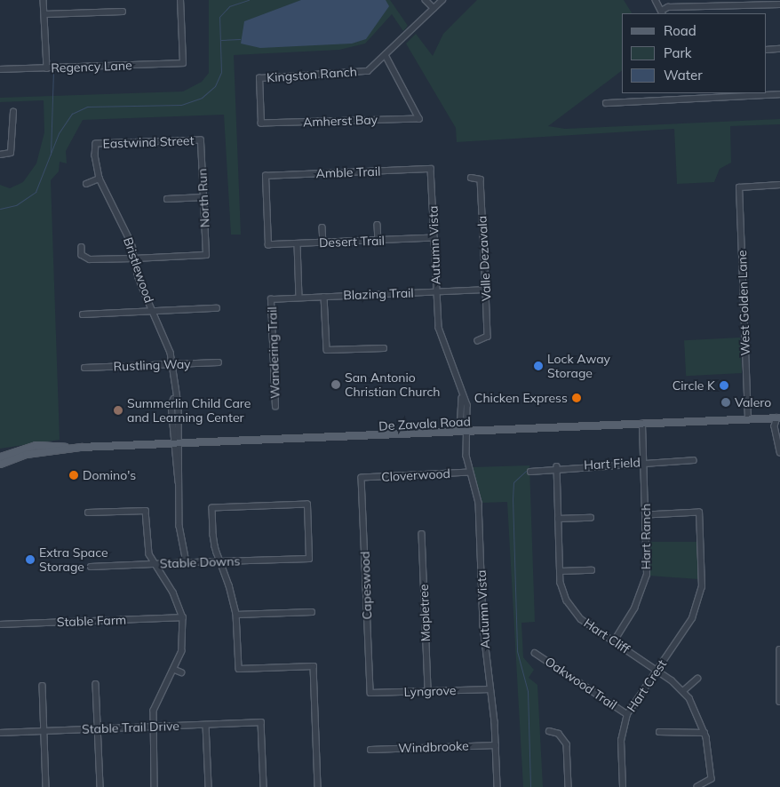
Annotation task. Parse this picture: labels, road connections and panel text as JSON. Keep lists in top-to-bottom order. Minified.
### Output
{"streets":{"main road":["De Zavala Road"],"street":["Regency Lane","Kingston Ranch","Amherst Bay","Eastwind Street","Amble Trail","North Run","Desert Trail","Autumn Vista","Valle Dezavala","Bristlewood","Blazing Trail","West Golden Lane","Wandering Trail","Rustling Way","Hart Field","Cloverwood","Hart Ranch","Stable Downs","Capeswood","Mapletree","Stable Farm","Hart Cliff","Oakwood Trail","Hart Crest","Lyngrove","Stable Trail Drive","Windbrooke"]},"crossings":[["Kingston Ranch","Amherst Bay"],["Eastwind Street","North Run"],["Eastwind Street","Bristlewood"],["Amble Trail","Desert Trail"],["Amble Trail","Autumn Vista"],["North Run","Bristlewood"],["Desert Trail","Autumn Vista"],["Autumn Vista","Blazing Trail"],["Autumn Vista","De Zavala Road"],["Autumn Vista","Cloverwood"],["Autumn Vista","Lyngrove"],["Autumn Vista","Windbrooke"],["Valle Dezavala","Blazing Trail"],["Bristlewood","Rustling Way"],["Bristlewood","De Zavala Road"],["Bristlewood","Stable Downs"],["Blazing Trail","Wandering Trail"],["West Golden Lane","De Zavala Road"],["De Zavala Road","Hart Ranch"],["Hart Field","Hart Ranch"],["Hart Field","Hart Cliff"],["Cloverwood","Capeswood"],["Hart Ranch","Hart Cliff"],["Hart Ranch","Hart Crest"],["Capeswood","Lyngrove"],["Mapletree","Lyngrove"],["Hart Cliff","Hart Crest"],["Oakwood Trail","Hart Crest"]],"places":["Lock Away Storage","San Antonio Christian Church","Circle K","Chicken Express","Valero","Summerlin Child Care and Learning Center","Domino's","Extra Space Storage"],"legend":["Road","Park","Water"]}
